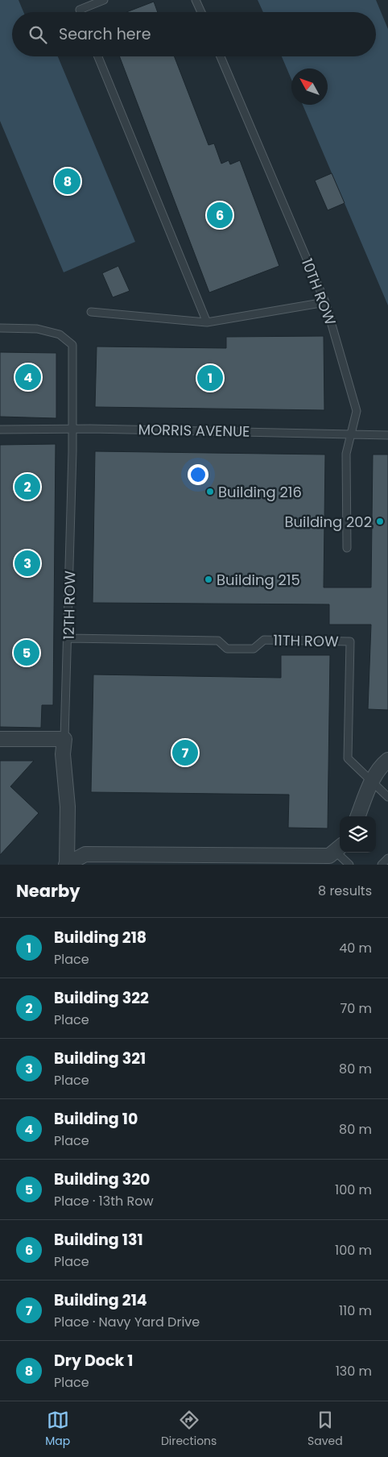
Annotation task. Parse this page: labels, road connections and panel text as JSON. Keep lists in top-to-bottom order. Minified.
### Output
{"streets":{"street":["12TH ROW"],"lane":["10TH ROW","MORRIS AVENUE","11TH ROW"]},"crossings":[["10TH ROW","MORRIS AVENUE"],["MORRIS AVENUE","12TH ROW"],["12TH ROW","11TH ROW"]],"places":["Building 216","Building 202","Building 215"],"north":"top left","page":{"search":"Search here","pins":["8","6","4","1","2","3","5","7"],"heading":["Nearby","8 results"],"list":[{"mark":"1","name":"Building 218","note":"Place","value":"40 m"},{"mark":"2","name":"Building 322","note":"Place","value":"70 m"},{"mark":"3","name":"Building 321","note":"Place","value":"80 m"},{"mark":"4","name":"Building 10","note":"Place","value":"80 m"},{"mark":"5","name":"Building 320","note":"Place · 13th Row","value":"100 m"},{"mark":"6","name":"Building 131","note":"Place","value":"100 m"},{"mark":"7","name":"Building 214","note":"Place · Navy Yard Drive","value":"110 m"},{"mark":"8","name":"Dry Dock 1","note":"Place","value":"130 m"}],"nav":["Map","Directions","Saved"]}}
